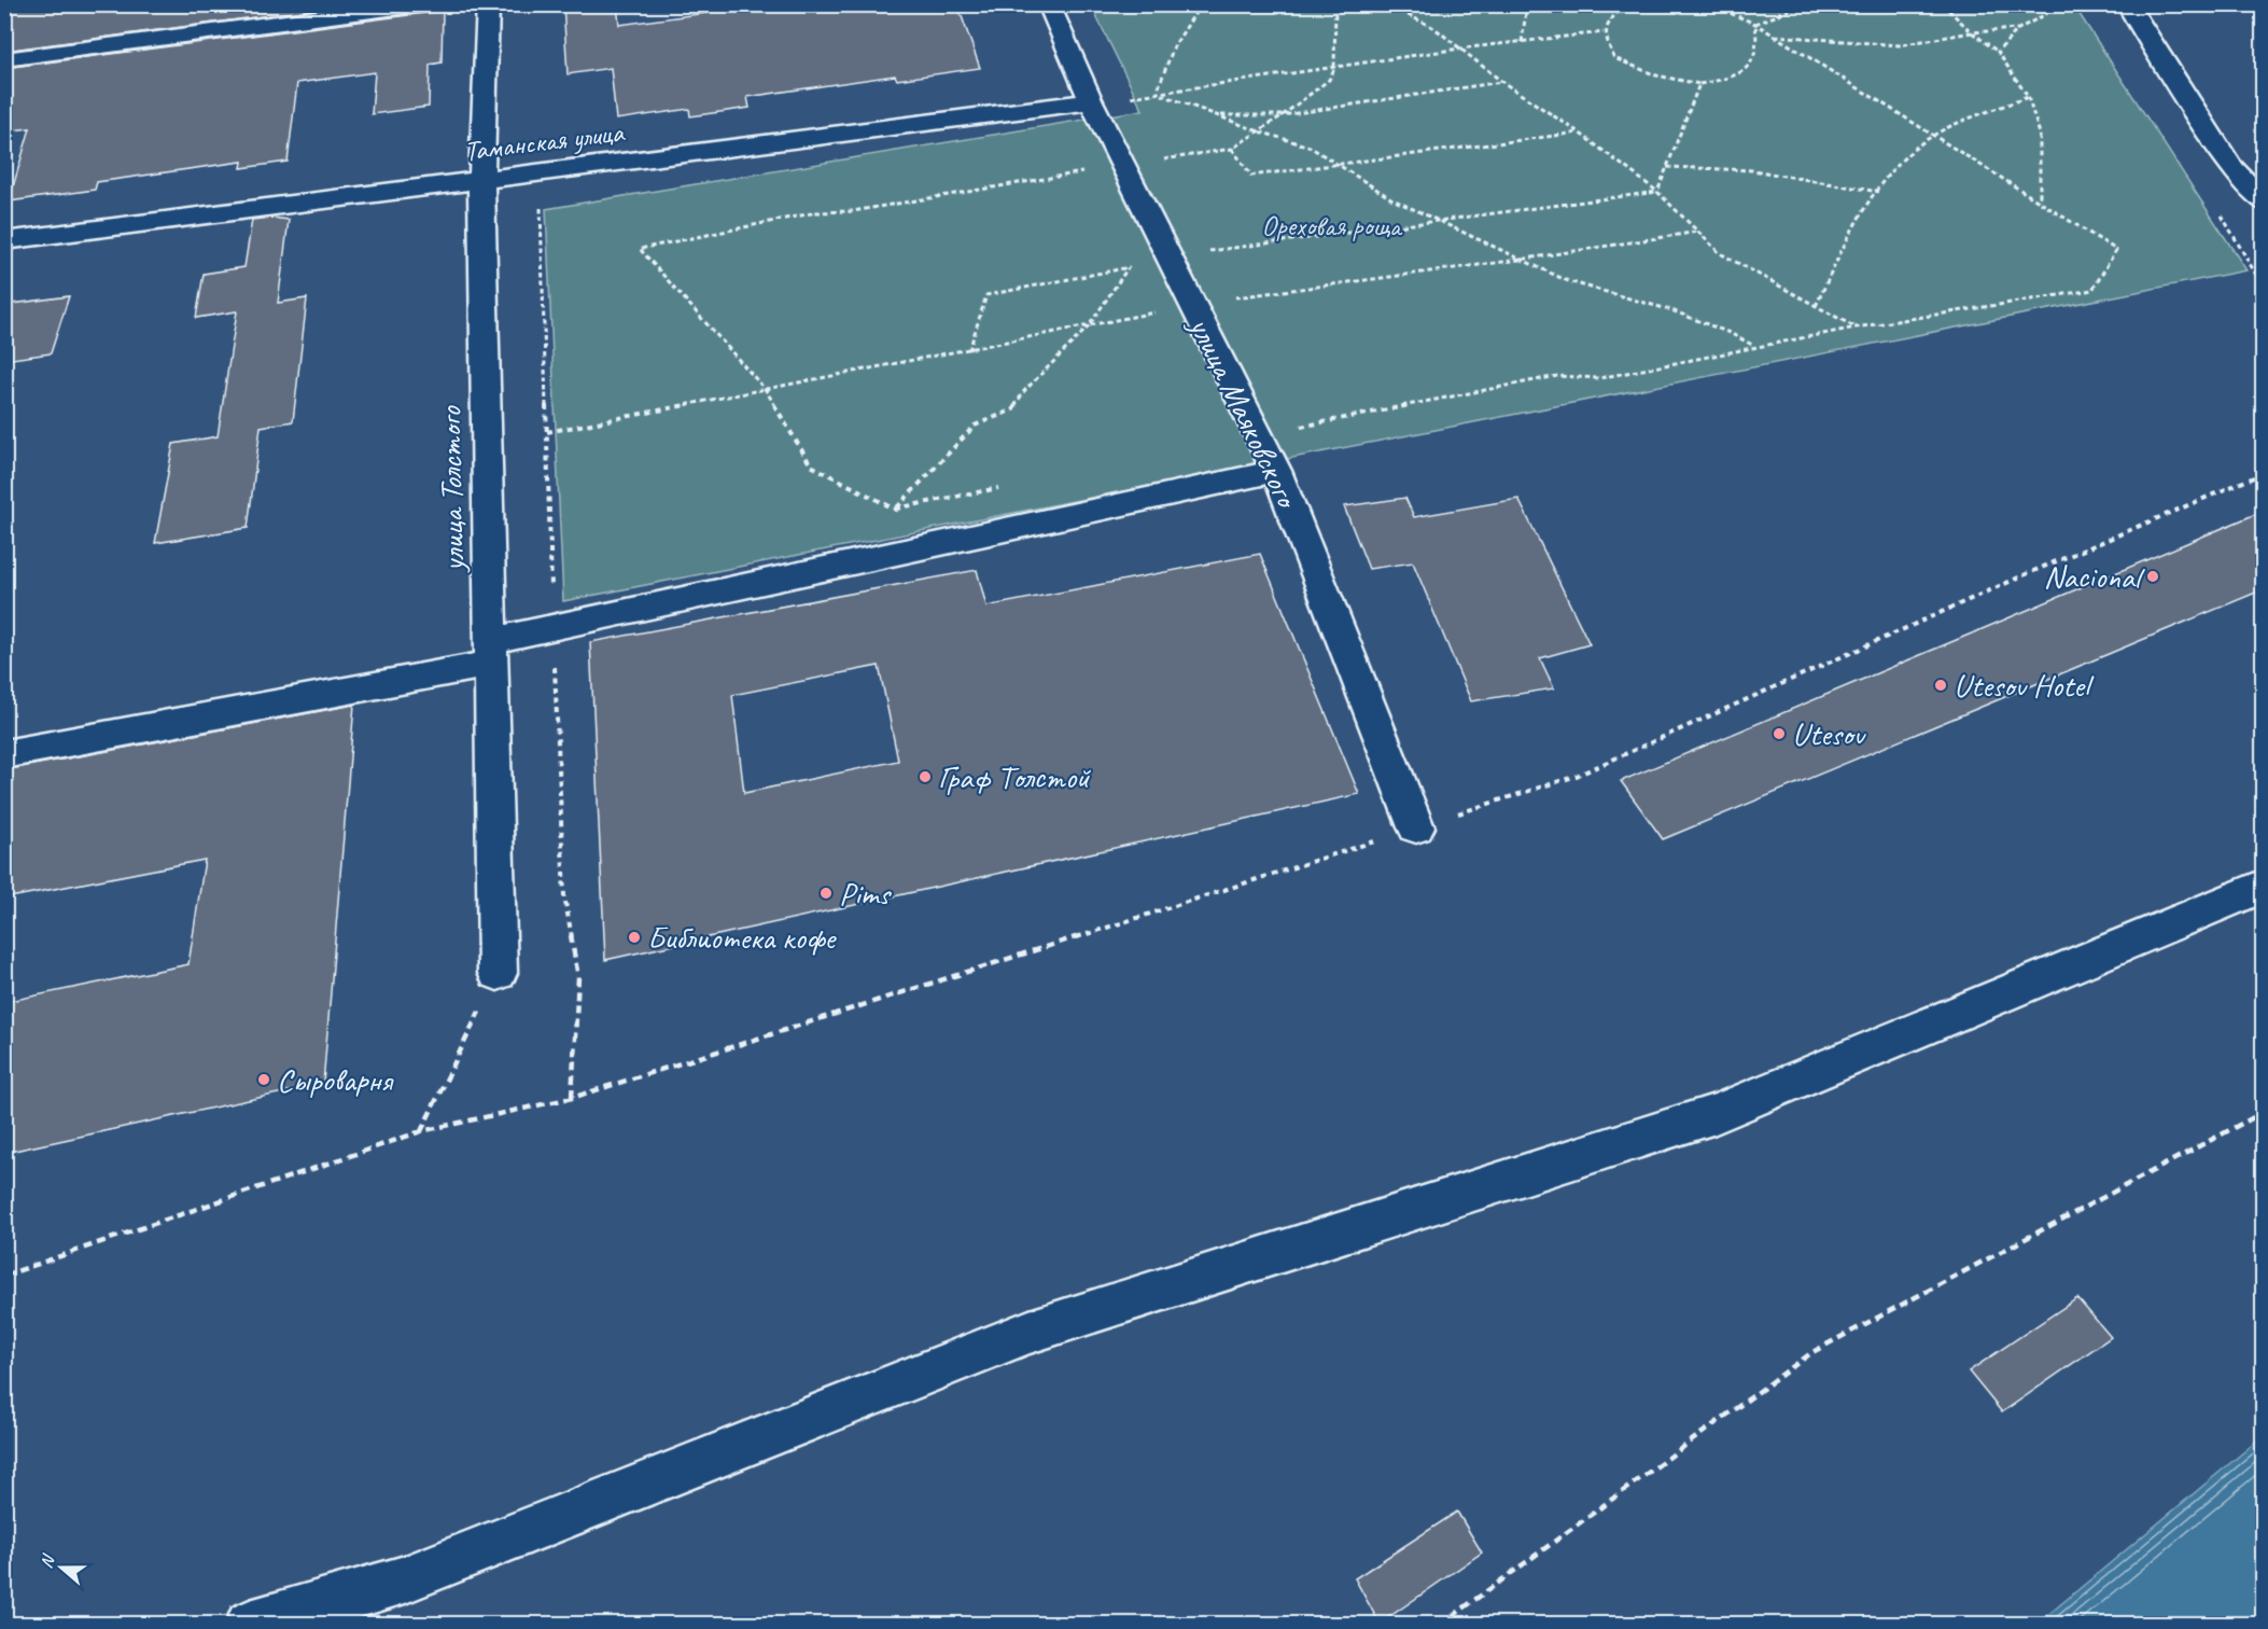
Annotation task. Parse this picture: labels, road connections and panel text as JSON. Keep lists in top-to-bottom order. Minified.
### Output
{"streets":{"street":["Таманская улица","улица Маяковского","улица Толстого"]},"crossings":[["Таманская улица","улица Маяковского"],["Таманская улица","улица Толстого"]],"parks":["Ореховая роща"],"places":["Nacional","Utesov Hotel","Utesov","Граф Толстой","Pims","Библиотека кофе","Сыроварня"],"north":"left"}
